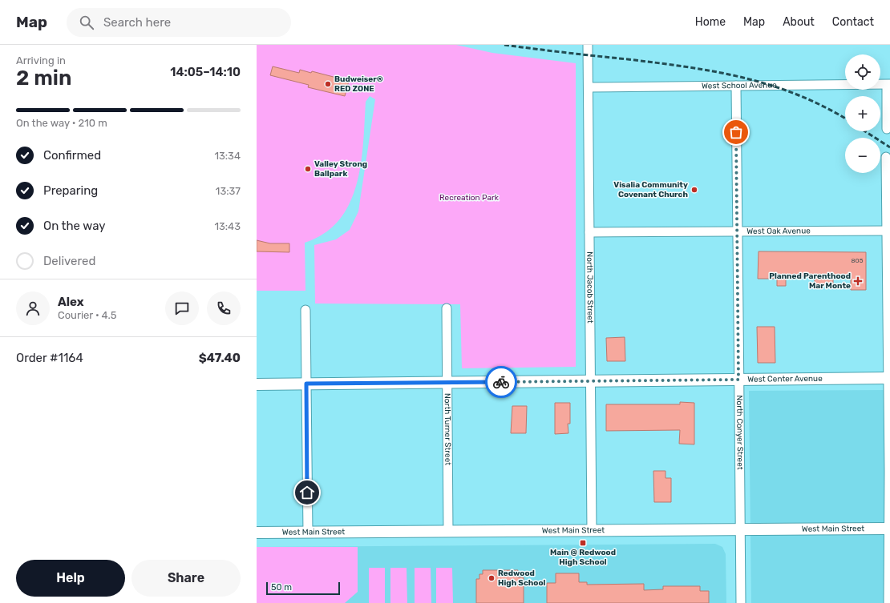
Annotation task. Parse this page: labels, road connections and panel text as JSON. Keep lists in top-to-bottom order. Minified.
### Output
{"streets":{"street":["West School Avenue","West Oak Avenue","North Jacob Street","West Center Avenue","North Turner Street","North Conyer Street","West Main Street"]},"crossings":[["West School Avenue","North Jacob Street"],["West School Avenue","North Conyer Street"],["West Oak Avenue","North Jacob Street"],["West Oak Avenue","North Conyer Street"],["North Jacob Street","West Center Avenue"],["North Jacob Street","West Main Street"],["West Center Avenue","North Turner Street"],["West Center Avenue","North Conyer Street"],["North Turner Street","West Main Street"],["North Conyer Street","West Main Street"]],"parks":["Recreation Park"],"places":{"other":["Budweiser® RED ZONE","Valley Strong Ballpark","Visalia Community Covenant Church","Redwood High School"],"health":["Planned Parenthood Mar Monte"],"transit":["Main @ Redwood High School"]},"house_numbers":["805"],"scale_bar":"50 m","page":{"header":"Map","search":"Search here","nav":["Home","Map","About","Contact"],"heading":["2 min","Arriving in","14:05–14:10"],"panel":["Alex","Courier · 4.5","Order #1164","$47.40"],"map_buttons":["+","−"],"bar":"On the way · 210 m","list":[["Confirmed","13:34"],["Preparing","13:37"],["On the way","13:43"],"Delivered"],"buttons":["Help","Share"],"scale":"50 m"}}
